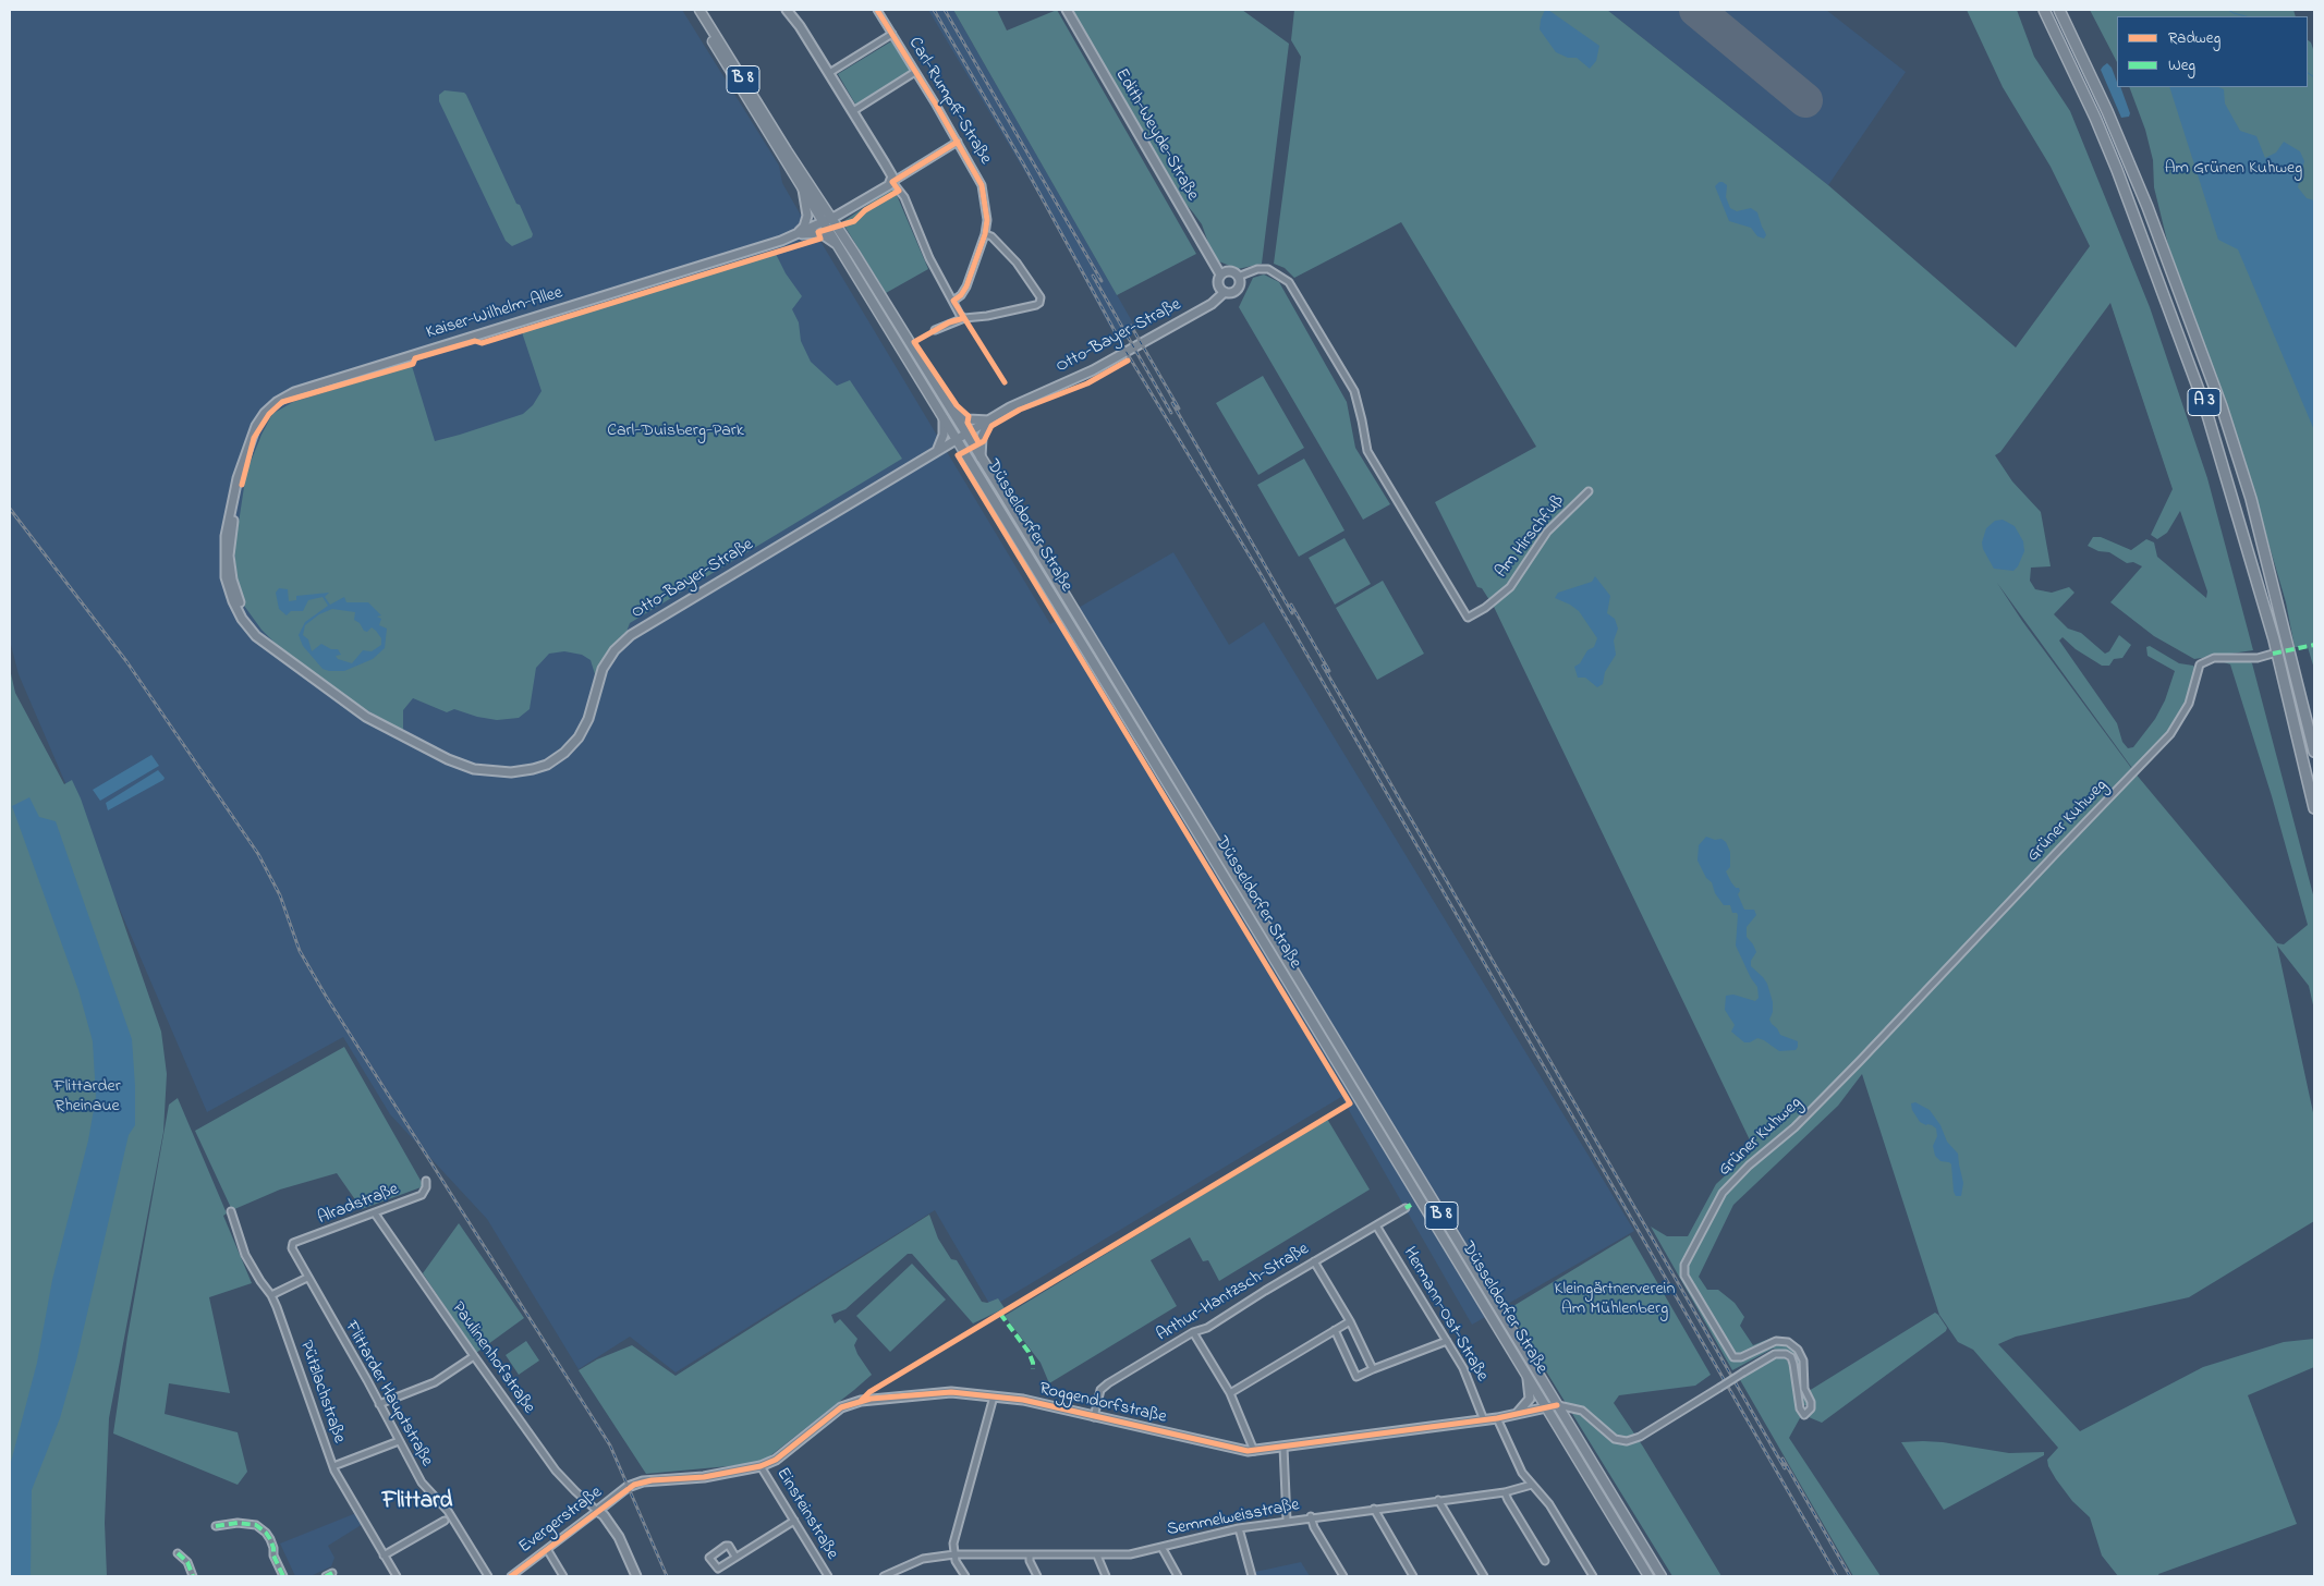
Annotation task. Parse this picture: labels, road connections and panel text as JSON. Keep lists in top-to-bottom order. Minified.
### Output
{"streets":{"highway":["A 3"],"main road":["B 8","Düsseldorfer Straße"],"street":["Carl-Rumpff-Straße","Edith-Weyde-Straße","Kaiser-Wilhelm-Allee","Otto-Bayer-Straße","Am Hirschfuß","Grüner Kuhweg","Alradstraße","Arthur-Hantzsch-Straße","Hermann-Ost-Straße","Paulinenhofstraße","Pützlachstraße","Flittarder Hauptstraße","Roggendorfstraße","Einsteinstraße","Semmelweisstraße","Evergerstraße"]},"crossings":[["B 8","Kaiser-Wilhelm-Allee"],["B 8","Düsseldorfer Straße"],["Edith-Weyde-Straße","Otto-Bayer-Straße"],["Edith-Weyde-Straße","Am Hirschfuß"],["Kaiser-Wilhelm-Allee","Otto-Bayer-Straße"],["Kaiser-Wilhelm-Allee","Düsseldorfer Straße"],["Otto-Bayer-Straße","Düsseldorfer Straße"],["Otto-Bayer-Straße","Am Hirschfuß"],["Düsseldorfer Straße","Grüner Kuhweg"],["Düsseldorfer Straße","Roggendorfstraße"],["Grüner Kuhweg","Roggendorfstraße"],["Alradstraße","Paulinenhofstraße"],["Alradstraße","Flittarder Hauptstraße"],["Arthur-Hantzsch-Straße","Hermann-Ost-Straße"],["Arthur-Hantzsch-Straße","Roggendorfstraße"],["Hermann-Ost-Straße","Roggendorfstraße"],["Paulinenhofstraße","Evergerstraße"],["Roggendorfstraße","Einsteinstraße"],["Roggendorfstraße","Evergerstraße"]],"districts":["Flittard"],"parks":["Am Grünen Kuhweg","Carl-Duisberg-Park","Flittarder Rheinaue","Kleingärtnerverein Am Mühlenberg"],"legend":["Radweg","Weg"]}
